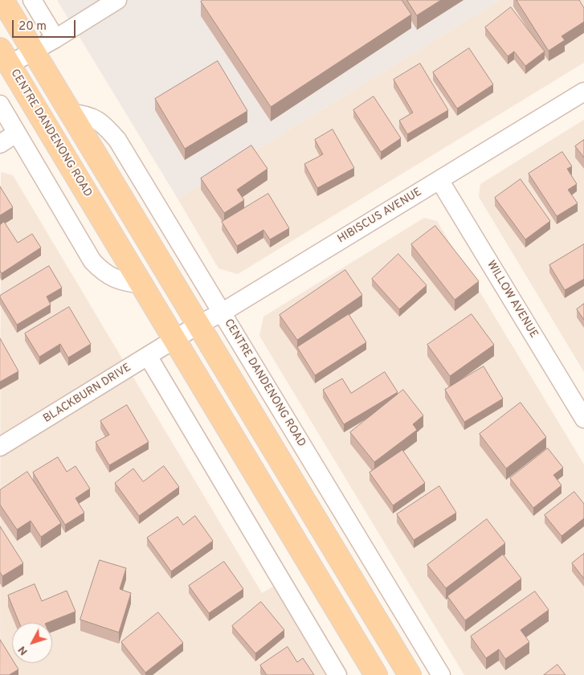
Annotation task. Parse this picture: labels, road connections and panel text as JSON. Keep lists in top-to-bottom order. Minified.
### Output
{"streets":{"main road":["CENTRE DANDENONG ROAD"],"street":["HIBISCUS AVENUE","WILLOW AVENUE","BLACKBURN DRIVE"]},"crossings":[["CENTRE DANDENONG ROAD","HIBISCUS AVENUE"],["CENTRE DANDENONG ROAD","BLACKBURN DRIVE"],["HIBISCUS AVENUE","WILLOW AVENUE"],["HIBISCUS AVENUE","BLACKBURN DRIVE"]],"scale_bar":"20 m","north":"bottom left"}
